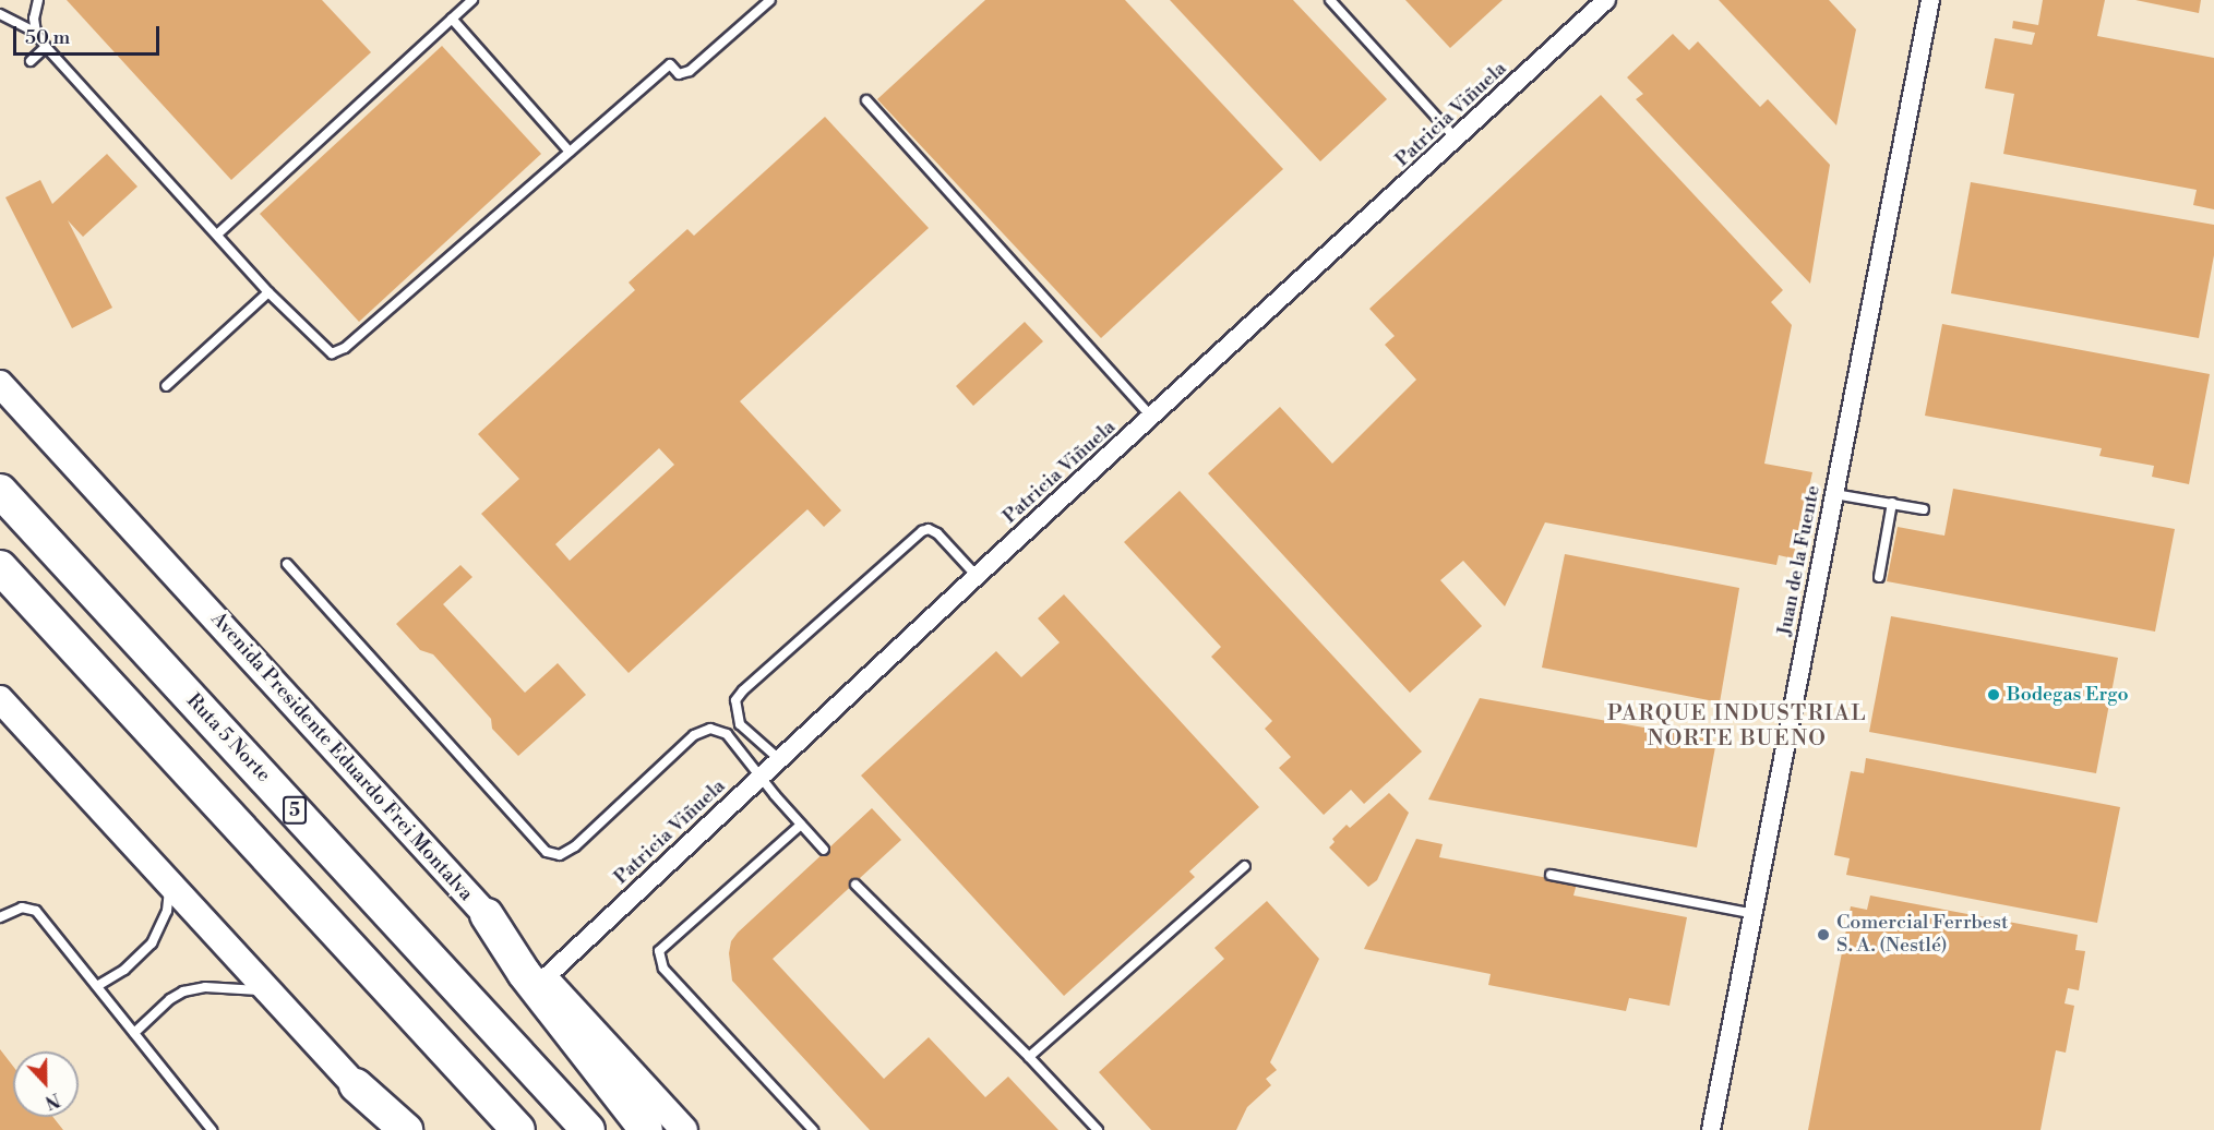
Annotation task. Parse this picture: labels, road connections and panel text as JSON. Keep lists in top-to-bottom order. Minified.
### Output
{"streets":{"highway":["Ruta 5 Norte","5"],"main road":["Avenida Presidente Eduardo Frei Montalva"],"street":["Patricia Viñuela","Juan de la Fuente"]},"crossings":[["Patricia Viñuela","Avenida Presidente Eduardo Frei Montalva"]],"districts":["PARQUE INDUSTRIAL NORTE BUENO"],"places":["Bodegas Ergo","Comercial Ferrbest S. A. (Nestlé)"],"scale_bar":"50 m","north":"bottom"}
